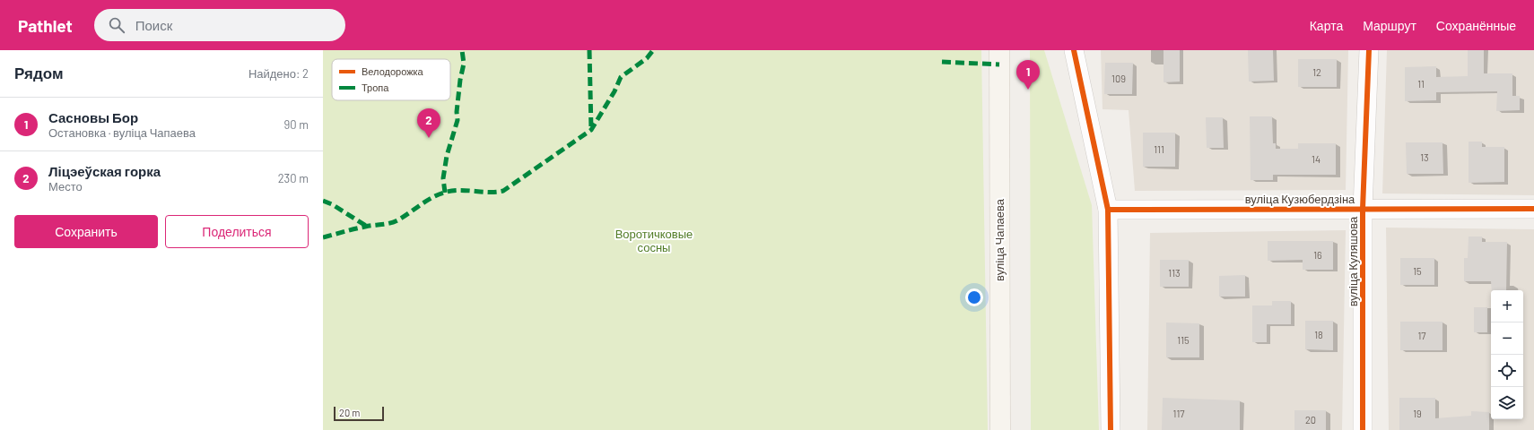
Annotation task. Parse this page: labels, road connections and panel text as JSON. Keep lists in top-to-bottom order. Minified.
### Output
{"streets":{"main road":["вуліца Чапаева"],"street":["вуліца Кузюбердзіна","вуліца Куляшова"]},"crossings":[["вуліца Кузюбердзіна","вуліца Куляшова"]],"parks":["Воротичковые сосны"],"house_numbers":["12","109","11","111","13","14","16","15","113","18","17","115","117","19","20"],"legend":["Велодорожка","Тропа"],"scale_bar":"20 m","page":{"header":"Pathlet","search":"Поиск","nav":["Карта","Маршрут","Сохранённые"],"heading":["Рядом","Найдено: 2"],"pins":["1","2"],"list":[{"mark":"1","name":"Сасновы Бор","note":"Остановка · вуліца Чапаева","value":"90 m"},{"mark":"2","name":"Ліцэеўская горка","note":"Место","value":"230 m"}],"buttons":["Сохранить","Поделиться"],"map_buttons":["+","−"],"scale":"20 m"}}
